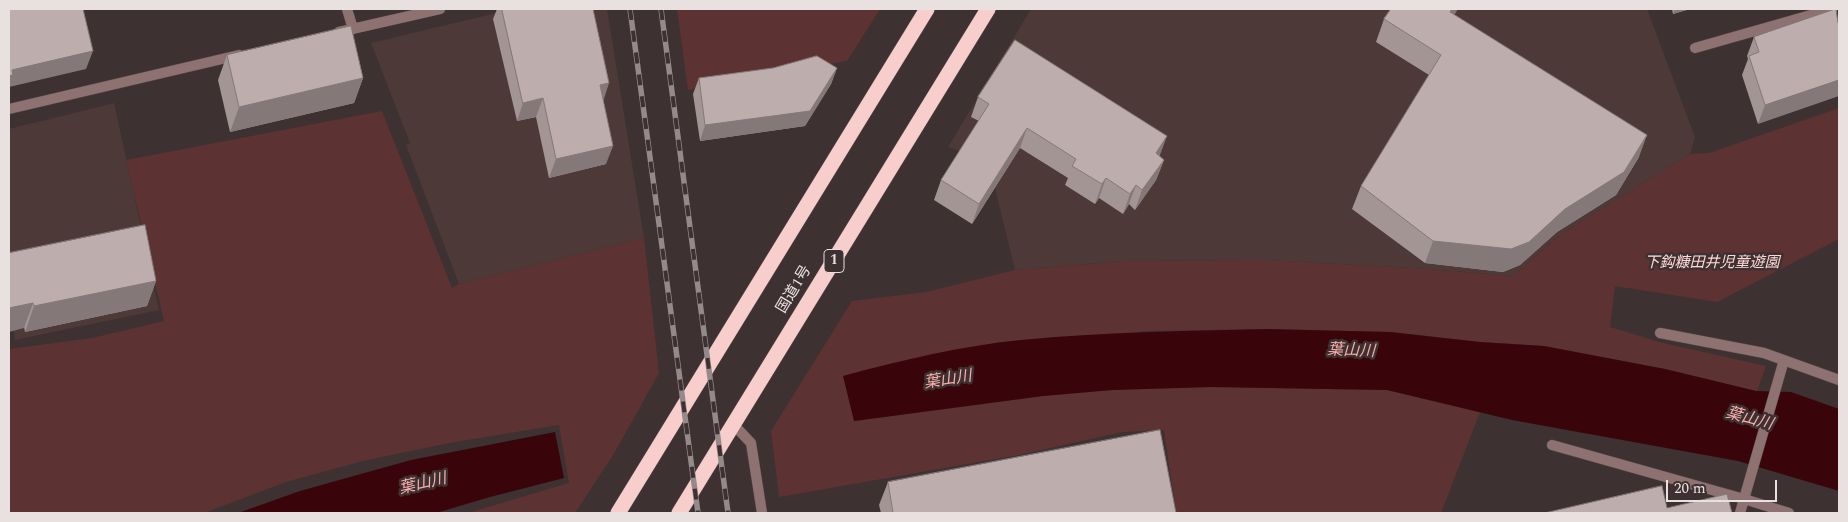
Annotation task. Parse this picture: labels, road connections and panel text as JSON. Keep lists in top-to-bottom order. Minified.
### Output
{"streets":{"highway":["1","国道1号"]},"water":["葉山川"],"parks":["下鈎糠田井児童遊園"],"scale_bar":"20 m"}
